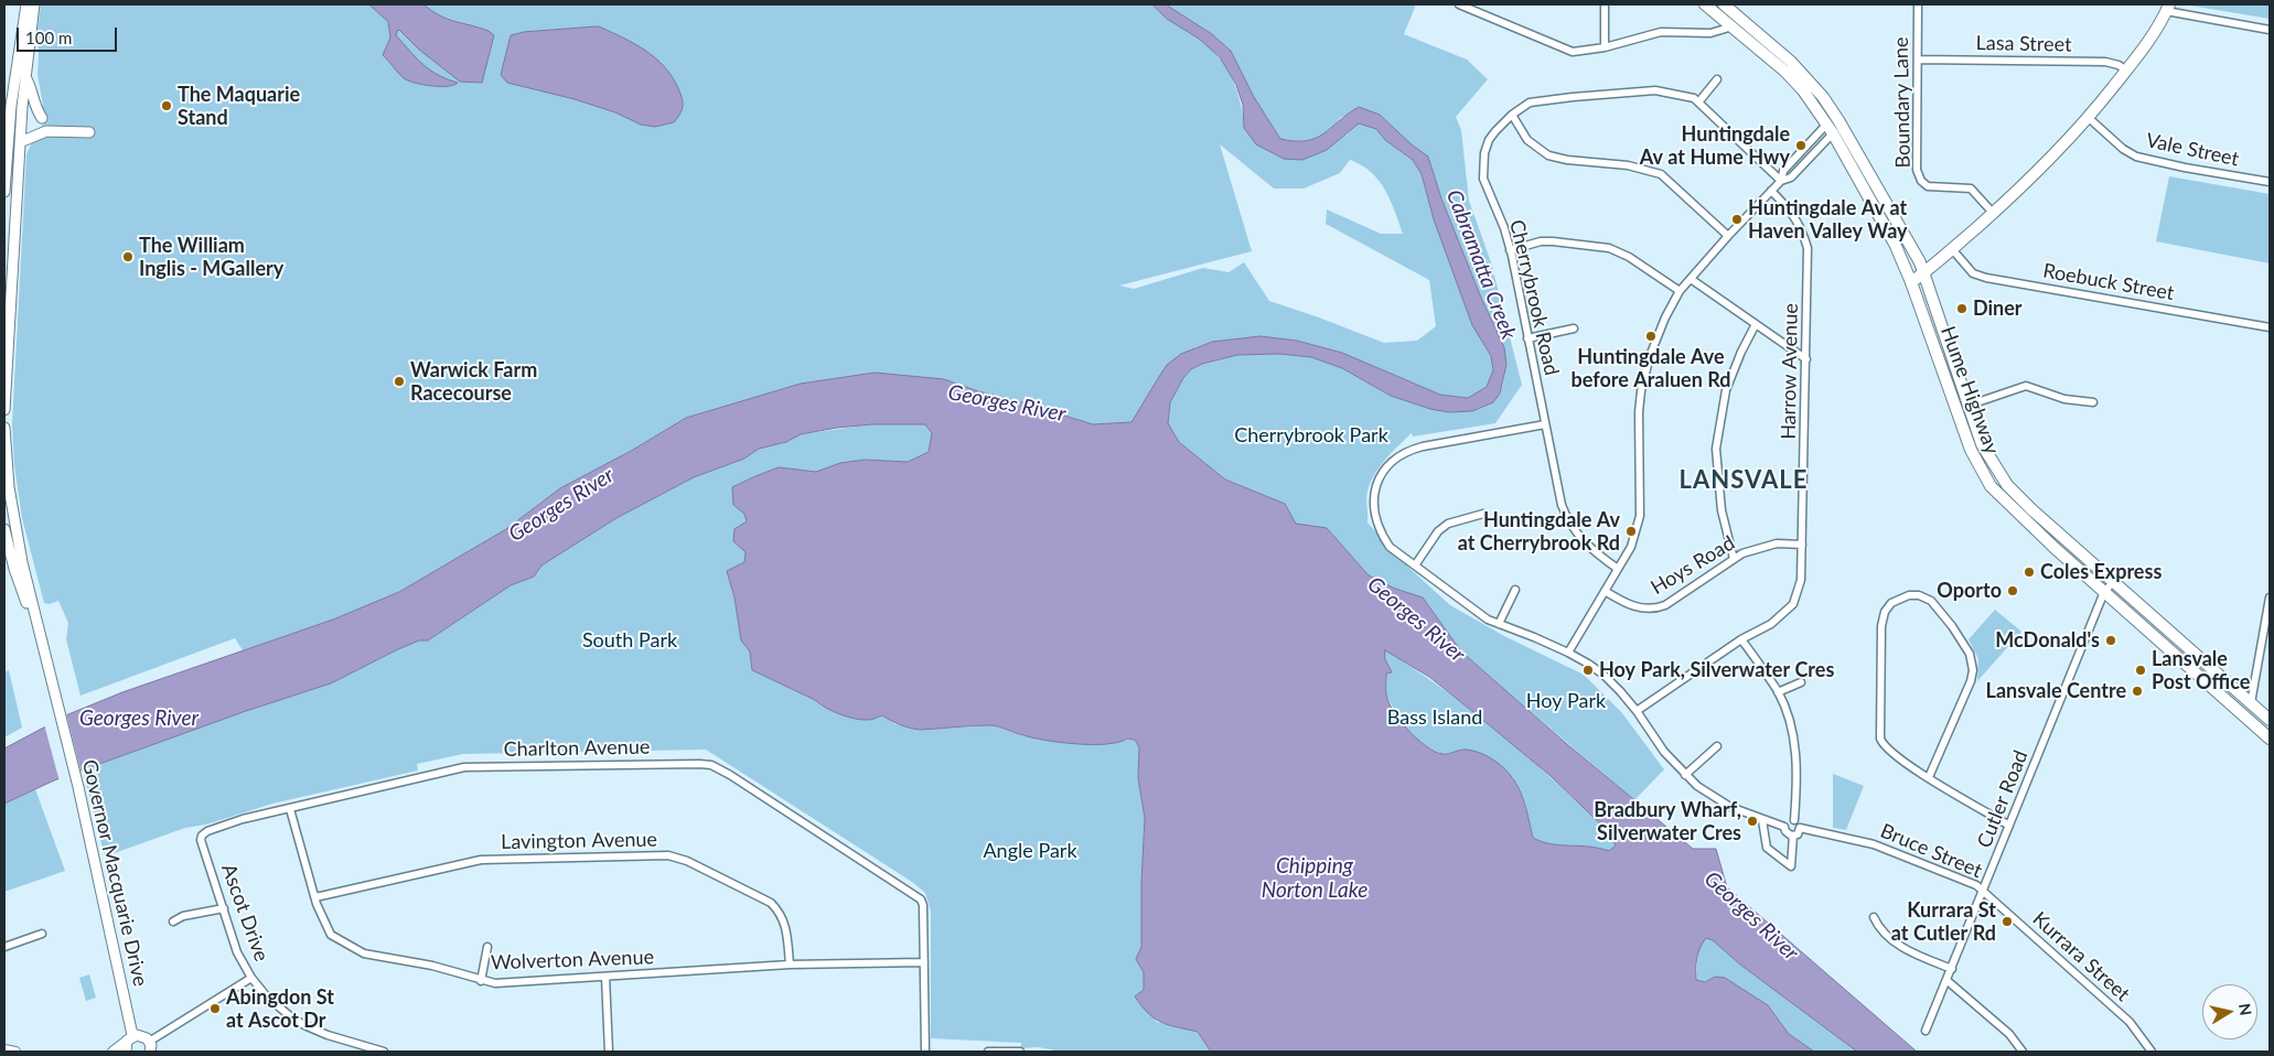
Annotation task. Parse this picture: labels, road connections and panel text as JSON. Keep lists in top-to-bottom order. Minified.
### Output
{"streets":{"main road":["Hume Highway","Governor Macquarie Drive"],"street":["Lasa Street","Boundary Lane","Vale Street","Roebuck Street","Cherrybrook Road","Harrow Avenue","Hoys Road","Charlton Avenue","Cutler Road","Lavington Avenue","Bruce Street","Ascot Drive","Kurrara Street","Wolverton Avenue"]},"crossings":[["Lasa Street","Boundary Lane"],["Harrow Avenue","Hoys Road"],["Hume Highway","Cutler Road"],["Charlton Avenue","Ascot Drive"],["Charlton Avenue","Wolverton Avenue"],["Cutler Road","Bruce Street"],["Cutler Road","Kurrara Street"],["Lavington Avenue","Wolverton Avenue"],["Bruce Street","Kurrara Street"]],"districts":["LANSVALE"],"water":["Cabramatta Creek","Georges River","Chipping Norton Lake"],"parks":["Cherrybrook Park","South Park","Hoy Park","Bass Island","Angle Park"],"places":["The Maquarie Stand","Huntingdale Av at Hume Hwy","Huntingdale Av at Haven Valley Way","The William Inglis - MGallery","Diner","Huntingdale Ave before Araluen Rd","Warwick Farm Racecourse","Huntingdale Av at Cherrybrook Rd","Coles Express","Oporto","McDonald's","Hoy Park, Silverwater Cres","Lansvale Post Office","Lansvale Centre","Bradbury Wharf, Silverwater Cres","Kurrara St at Cutler Rd","Abingdon St at Ascot Dr"],"scale_bar":"100 m","north":"right"}
